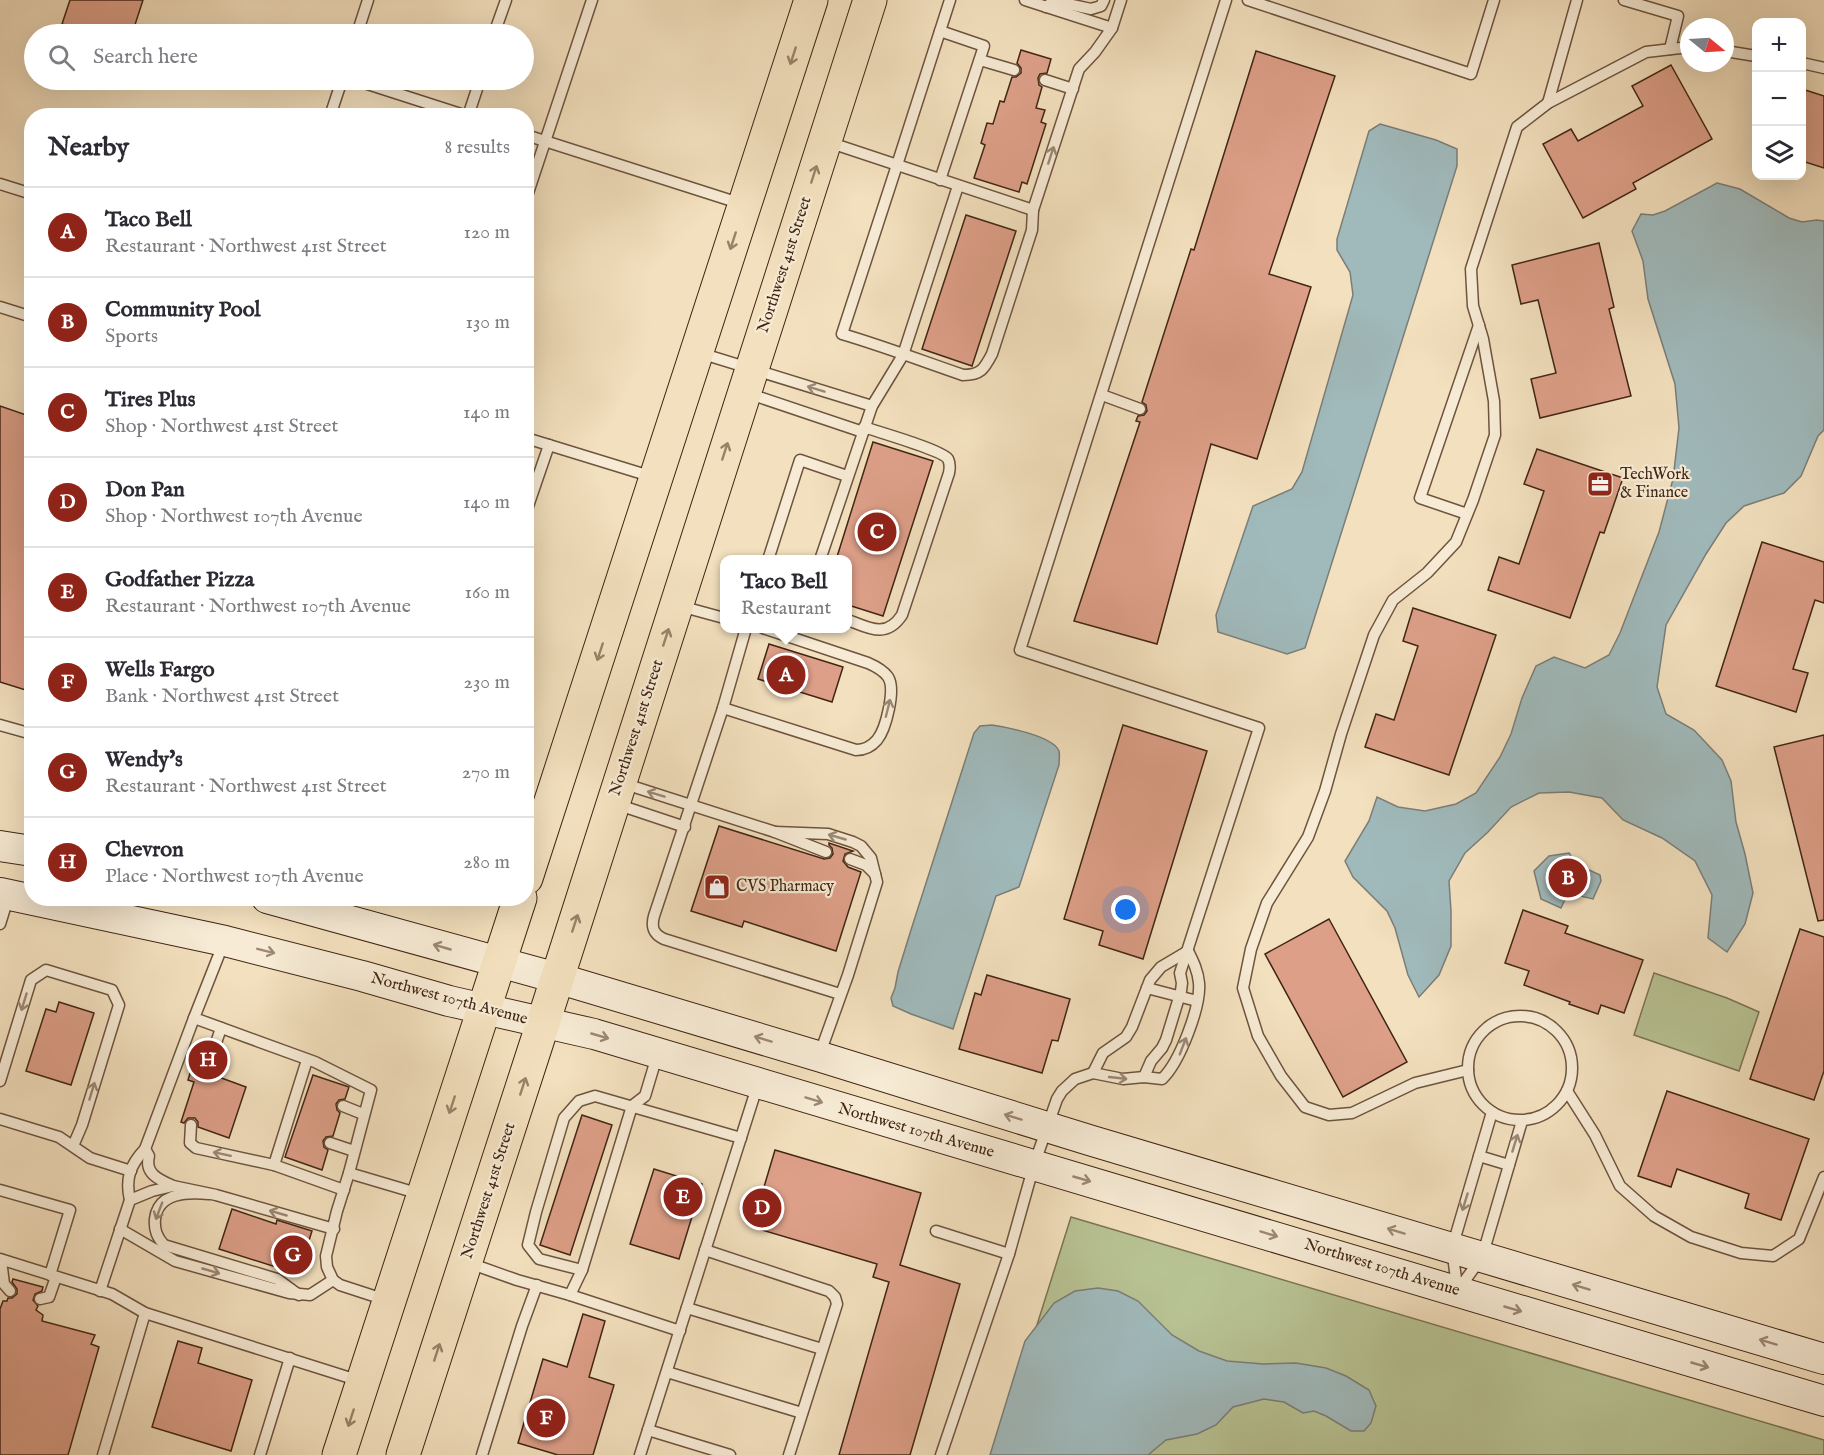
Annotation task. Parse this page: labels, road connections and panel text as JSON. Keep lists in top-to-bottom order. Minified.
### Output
{"streets":{"main road":["Northwest 41st Street","Northwest 107th Avenue"]},"crossings":[["Northwest 41st Street","Northwest 107th Avenue"]],"places":{"office":["TechWork & Finance"],"shop":["CVS Pharmacy"]},"north":"right","page":{"map_buttons":["+","−"],"search":"Search here","heading":["Nearby","8 results"],"list":[{"mark":"A","name":"Taco Bell","note":"Restaurant · Northwest 41st Street","value":"120 m"},{"mark":"B","name":"Community Pool","note":"Sports","value":"130 m"},{"mark":"C","name":"Tires Plus","note":"Shop · Northwest 41st Street","value":"140 m"},{"mark":"D","name":"Don Pan","note":"Shop · Northwest 107th Avenue","value":"140 m"},{"mark":"E","name":"Godfather Pizza","note":"Restaurant · Northwest 107th Avenue","value":"160 m"},{"mark":"F","name":"Wells Fargo","note":"Bank · Northwest 41st Street","value":"230 m"},{"mark":"G","name":"Wendy's","note":"Restaurant · Northwest 41st Street","value":"270 m"},{"mark":"H","name":"Chevron","note":"Place · Northwest 107th Avenue","value":"280 m"}],"pins":["C","A","B","H","E","D","G","F"],"popup":["Taco Bell","Restaurant"]}}
